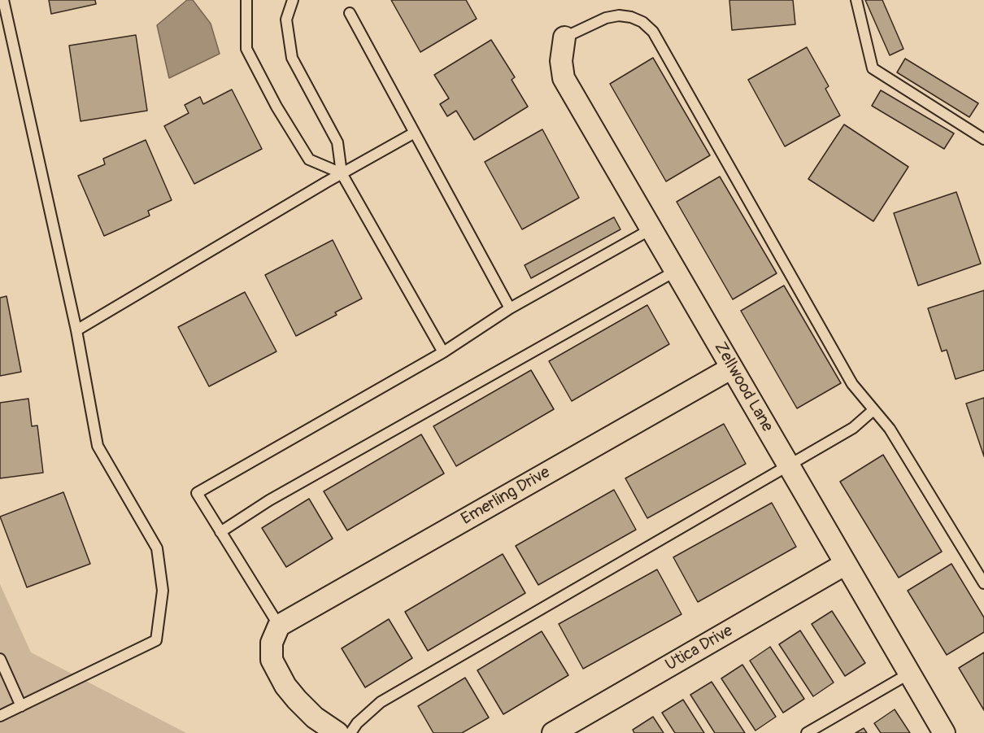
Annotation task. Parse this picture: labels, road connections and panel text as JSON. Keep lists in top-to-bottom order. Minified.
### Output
{"streets":{"street":["Zellwood Lane","Emerling Drive","Utica Drive"]},"crossings":[["Zellwood Lane","Emerling Drive"],["Zellwood Lane","Utica Drive"]]}
